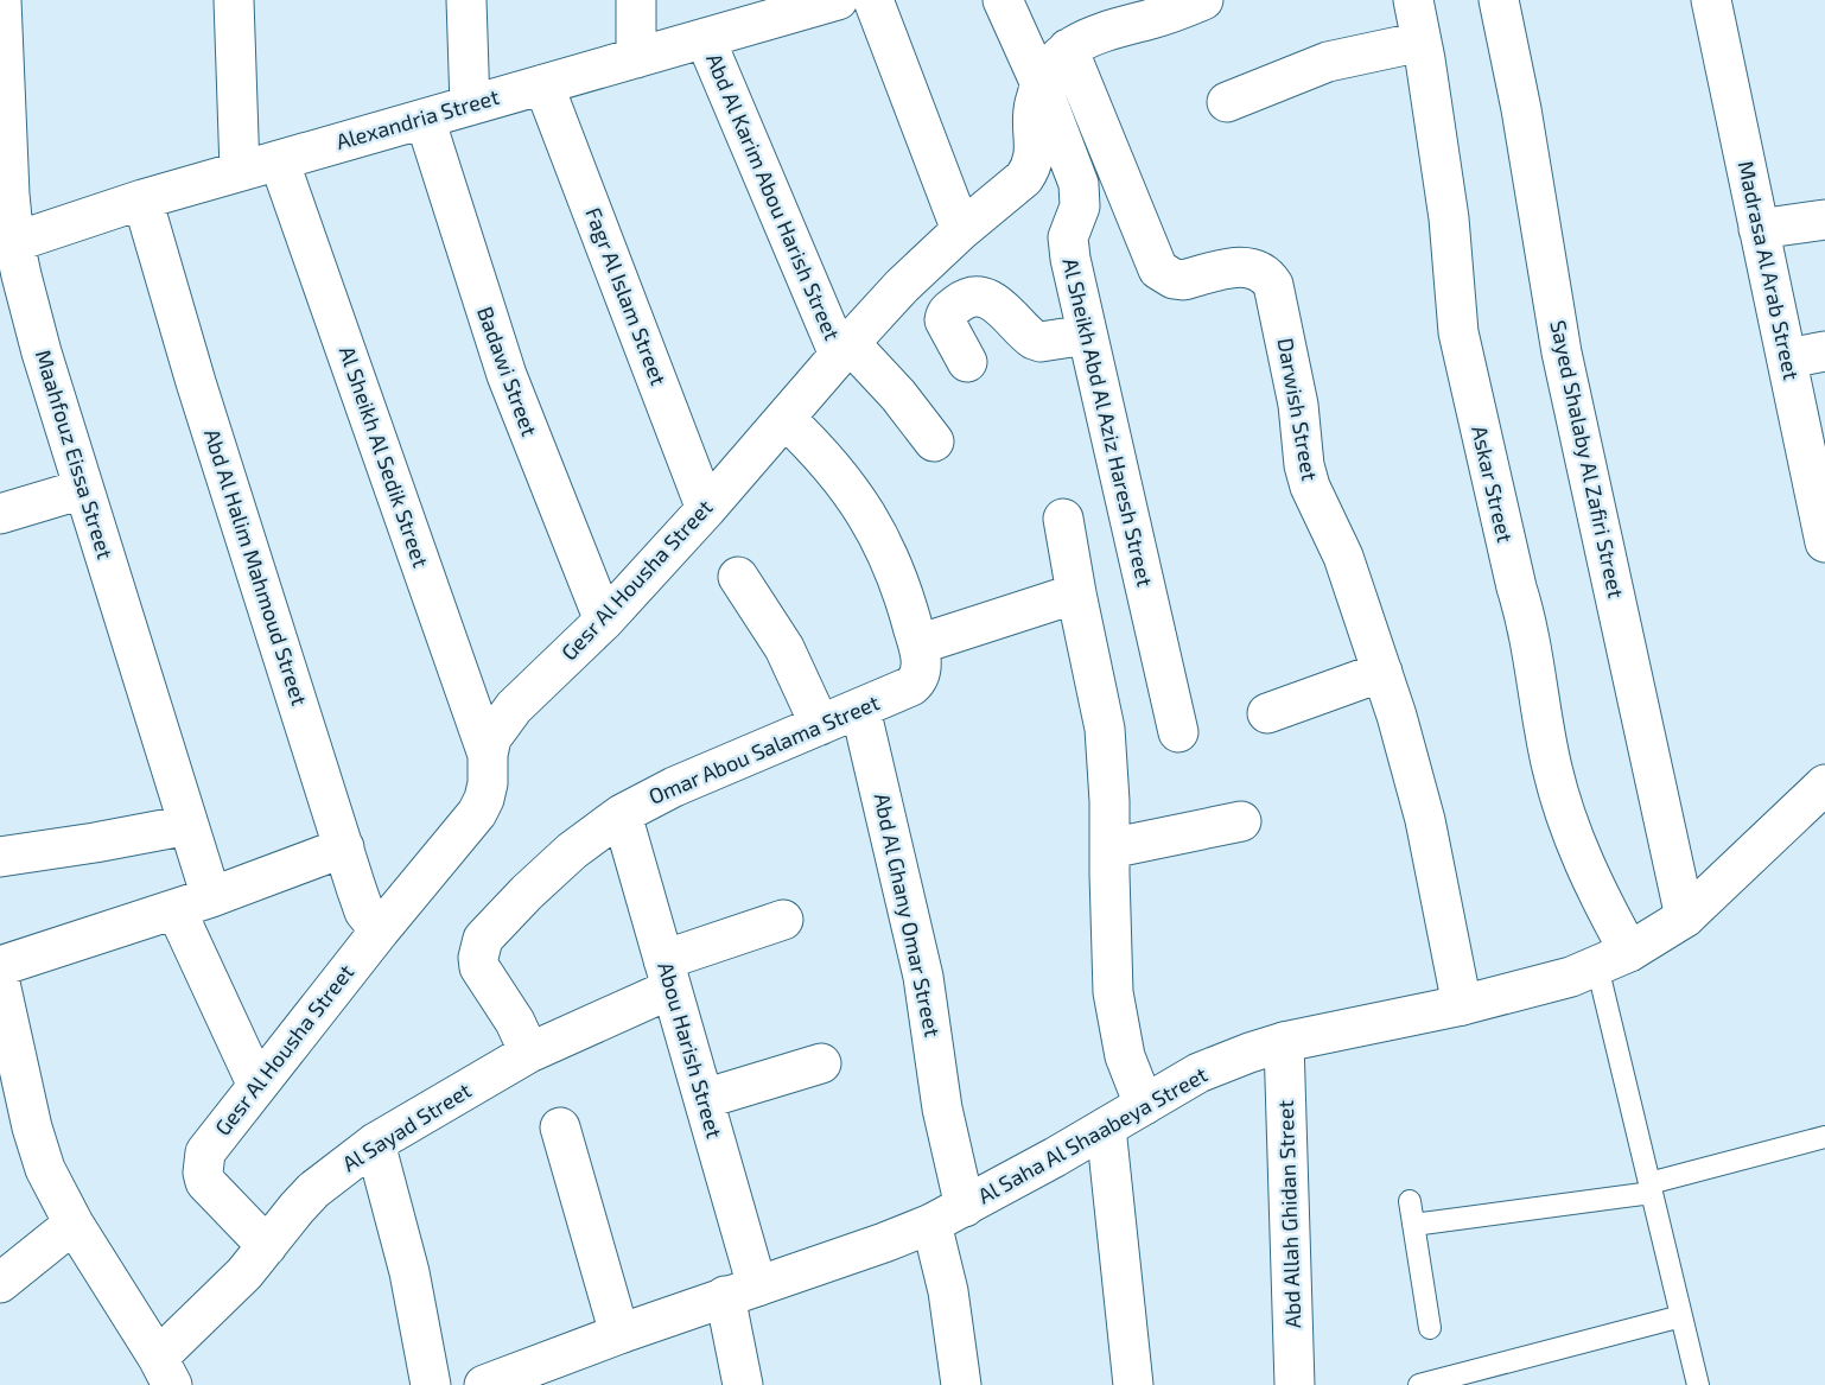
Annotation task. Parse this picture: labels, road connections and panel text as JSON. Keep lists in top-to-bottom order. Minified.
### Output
{"streets":{"street":["Alexandria Street","Abd Al Karim Abou Harish Street","Madrasa Al Arab Street","Fagr Al Islam Street","Badawi Street","Darwish Street","Al Sheikh Abd Al Aziz Haresh Street","Maahfouz Eissa Street","Al Sheikh Al Sedik Street","Sayed Shalaby Al Zafiri Street","Askar Street","Abd Al Halim Mahmoud Street","Gesr Al Housha Street","Omar Abou Salama Street","Abd Al Ghany Omar Street","Abou Harish Street","Al Sayad Street","Al Saha Al Shaabeya Street","Abd Allah Ghidan Street"]},"crossings":[["Alexandria Street","Abd Al Karim Abou Harish Street"],["Alexandria Street","Fagr Al Islam Street"],["Alexandria Street","Badawi Street"],["Alexandria Street","Maahfouz Eissa Street"],["Alexandria Street","Al Sheikh Al Sedik Street"],["Alexandria Street","Abd Al Halim Mahmoud Street"],["Abd Al Karim Abou Harish Street","Gesr Al Housha Street"],["Fagr Al Islam Street","Gesr Al Housha Street"],["Badawi Street","Gesr Al Housha Street"],["Darwish Street","Gesr Al Housha Street"],["Darwish Street","Al Saha Al Shaabeya Street"],["Al Sheikh Abd Al Aziz Haresh Street","Gesr Al Housha Street"],["Al Sheikh Al Sedik Street","Gesr Al Housha Street"],["Sayed Shalaby Al Zafiri Street","Al Saha Al Shaabeya Street"],["Askar Street","Al Saha Al Shaabeya Street"],["Abd Al Halim Mahmoud Street","Gesr Al Housha Street"],["Gesr Al Housha Street","Omar Abou Salama Street"],["Gesr Al Housha Street","Al Sayad Street"],["Omar Abou Salama Street","Abd Al Ghany Omar Street"],["Omar Abou Salama Street","Abou Harish Street"],["Omar Abou Salama Street","Al Sayad Street"],["Abd Al Ghany Omar Street","Al Saha Al Shaabeya Street"],["Abou Harish Street","Al Sayad Street"],["Abou Harish Street","Al Saha Al Shaabeya Street"],["Al Saha Al Shaabeya Street","Abd Allah Ghidan Street"]]}
